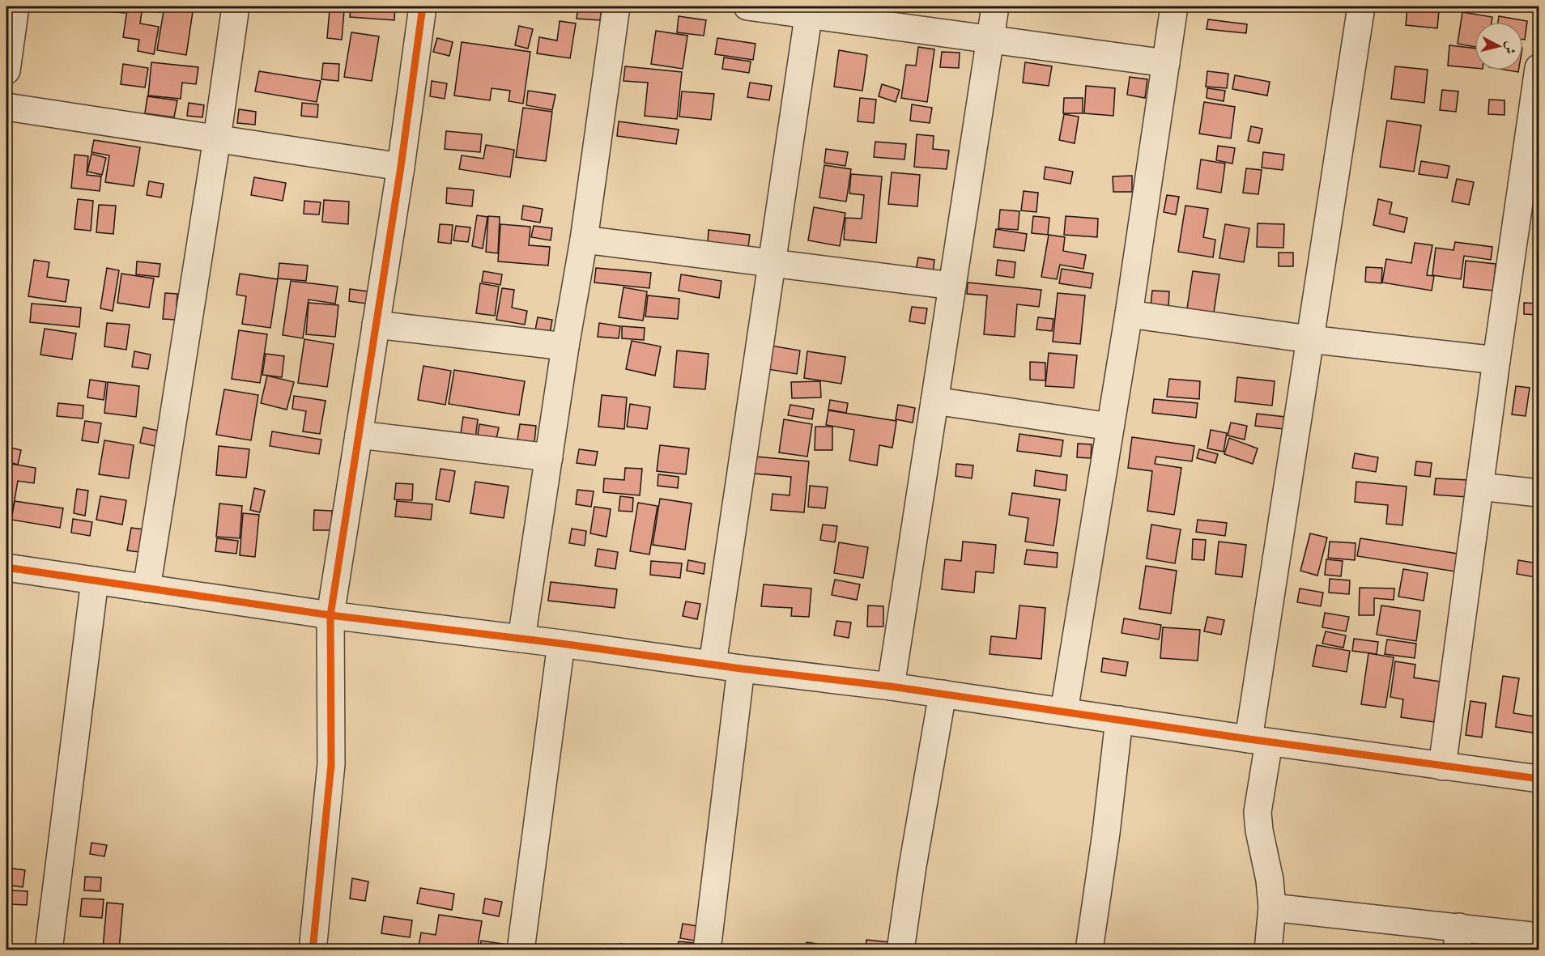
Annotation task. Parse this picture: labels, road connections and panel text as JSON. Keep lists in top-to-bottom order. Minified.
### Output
{"north":"right"}
